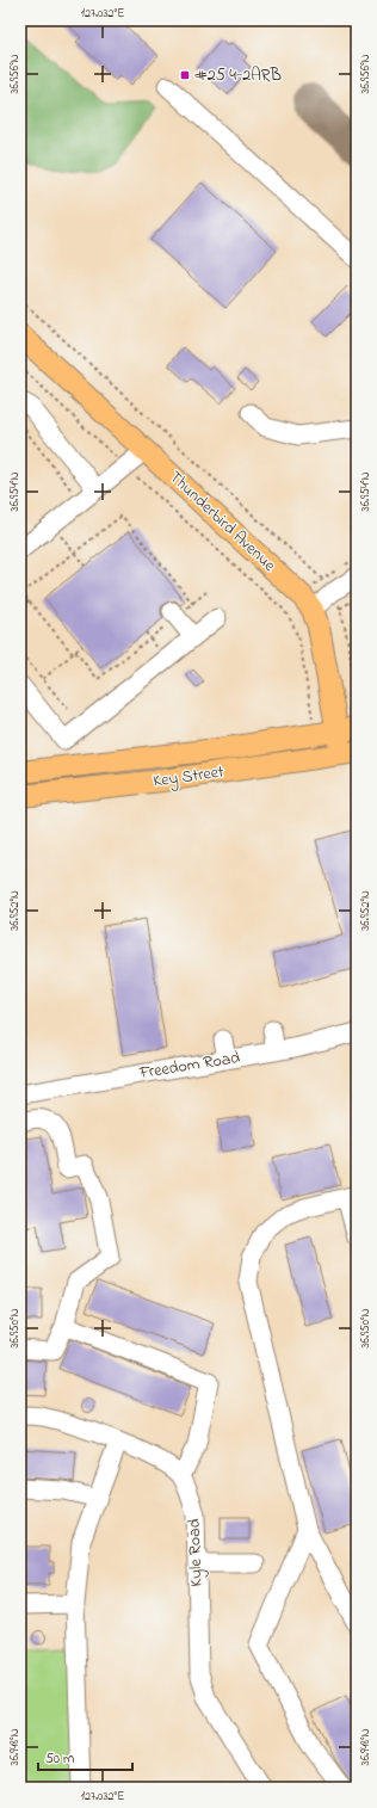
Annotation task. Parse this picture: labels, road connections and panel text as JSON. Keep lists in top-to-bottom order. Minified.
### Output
{"streets":{"main road":["Thunderbird Avenue","Key Street"],"street":["Freedom Road","Kyle Road"]},"crossings":[["Thunderbird Avenue","Key Street"]],"places":{"transit":["#25 4-2ARB"]},"scale_bar":"50 m","coordinates":["127.032°E","36.956°N","36.954°N","36.952°N","36.950°N","36.948°N"]}
